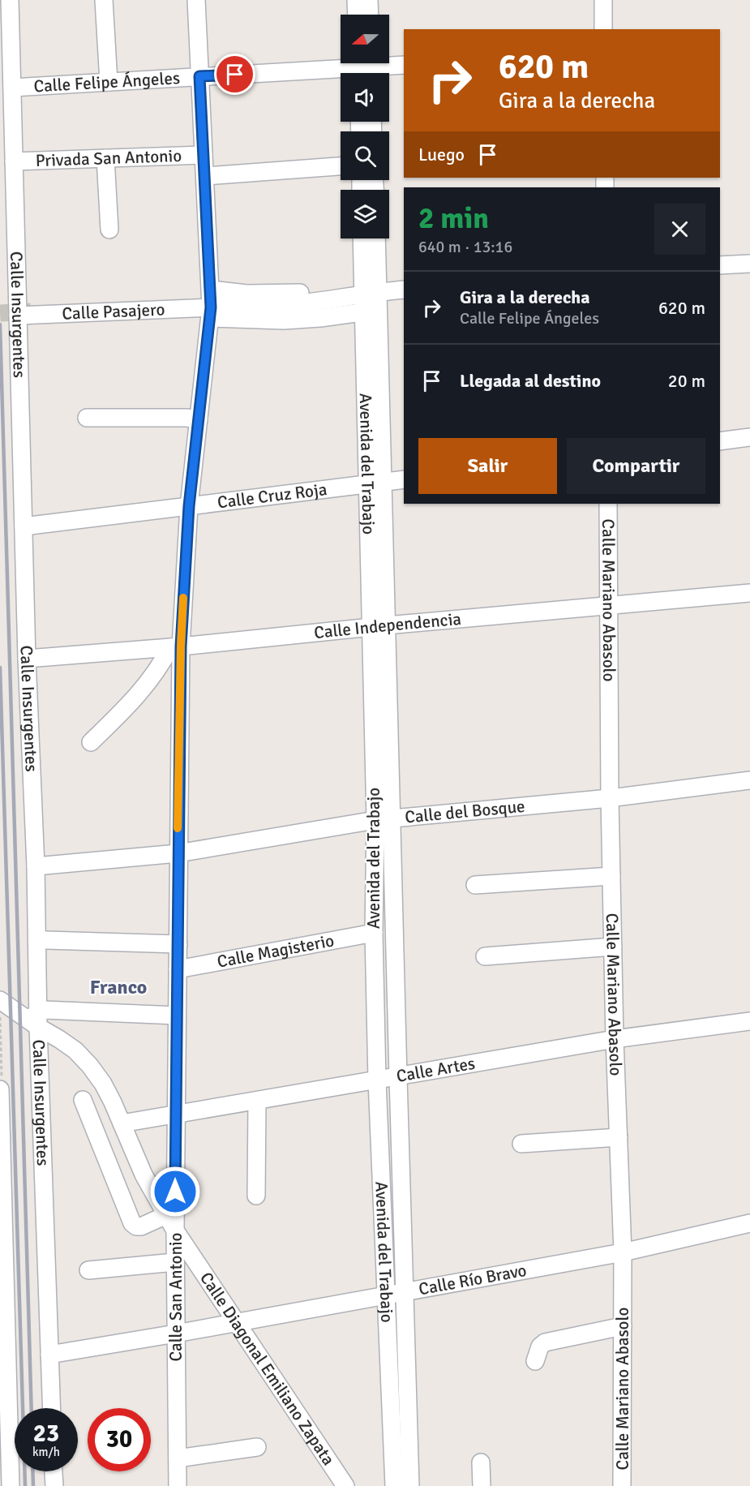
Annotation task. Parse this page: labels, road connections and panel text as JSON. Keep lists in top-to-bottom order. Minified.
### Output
{"streets":{"street":["Calle Felipe Ángeles","Privada San Antonio","Calle Pasajero","Calle Insurgentes","Avenida del Trabajo","Calle Cruz Roja","Calle Mariano Abasolo","Calle Independencia","Calle del Bosque","Calle Magisterio","Calle Artes","Calle Río Bravo","Calle San Antonio","Calle Diagonal Emiliano Zapata"]},"crossings":[["Calle Felipe Ángeles","Calle Insurgentes"],["Calle Felipe Ángeles","Calle San Antonio"],["Privada San Antonio","Calle Insurgentes"],["Privada San Antonio","Calle San Antonio"],["Calle Pasajero","Calle Insurgentes"],["Calle Pasajero","Avenida del Trabajo"],["Calle Pasajero","Calle San Antonio"],["Calle Insurgentes","Calle Cruz Roja"],["Calle Insurgentes","Calle Independencia"],["Calle Insurgentes","Calle del Bosque"],["Calle Insurgentes","Calle Río Bravo"],["Calle Insurgentes","Calle Diagonal Emiliano Zapata"],["Avenida del Trabajo","Calle Cruz Roja"],["Avenida del Trabajo","Calle Independencia"],["Avenida del Trabajo","Calle del Bosque"],["Avenida del Trabajo","Calle Magisterio"],["Avenida del Trabajo","Calle Artes"],["Avenida del Trabajo","Calle Río Bravo"],["Calle Cruz Roja","Calle San Antonio"],["Calle Mariano Abasolo","Calle Independencia"],["Calle Mariano Abasolo","Calle del Bosque"],["Calle Mariano Abasolo","Calle Artes"],["Calle Mariano Abasolo","Calle Río Bravo"],["Calle Independencia","Calle San Antonio"],["Calle del Bosque","Calle San Antonio"],["Calle Magisterio","Calle San Antonio"],["Calle Artes","Calle San Antonio"],["Calle Artes","Calle Diagonal Emiliano Zapata"],["Calle Río Bravo","Calle San Antonio"],["Calle Río Bravo","Calle Diagonal Emiliano Zapata"],["Calle San Antonio","Calle Diagonal Emiliano Zapata"]],"districts":["Franco"],"north":"left","page":{"turn":["620 m","Gira a la derecha"],"then":"Luego","heading":["2 min","640 m · 13:16"],"list":[{"name":"Gira a la derecha","note":"Calle Felipe Ángeles","value":"620 m"},{"name":"Llegada al destino","value":"20 m"}],"buttons":["Salir","Compartir"],"speed":"23 km/h","limit":"30"}}
